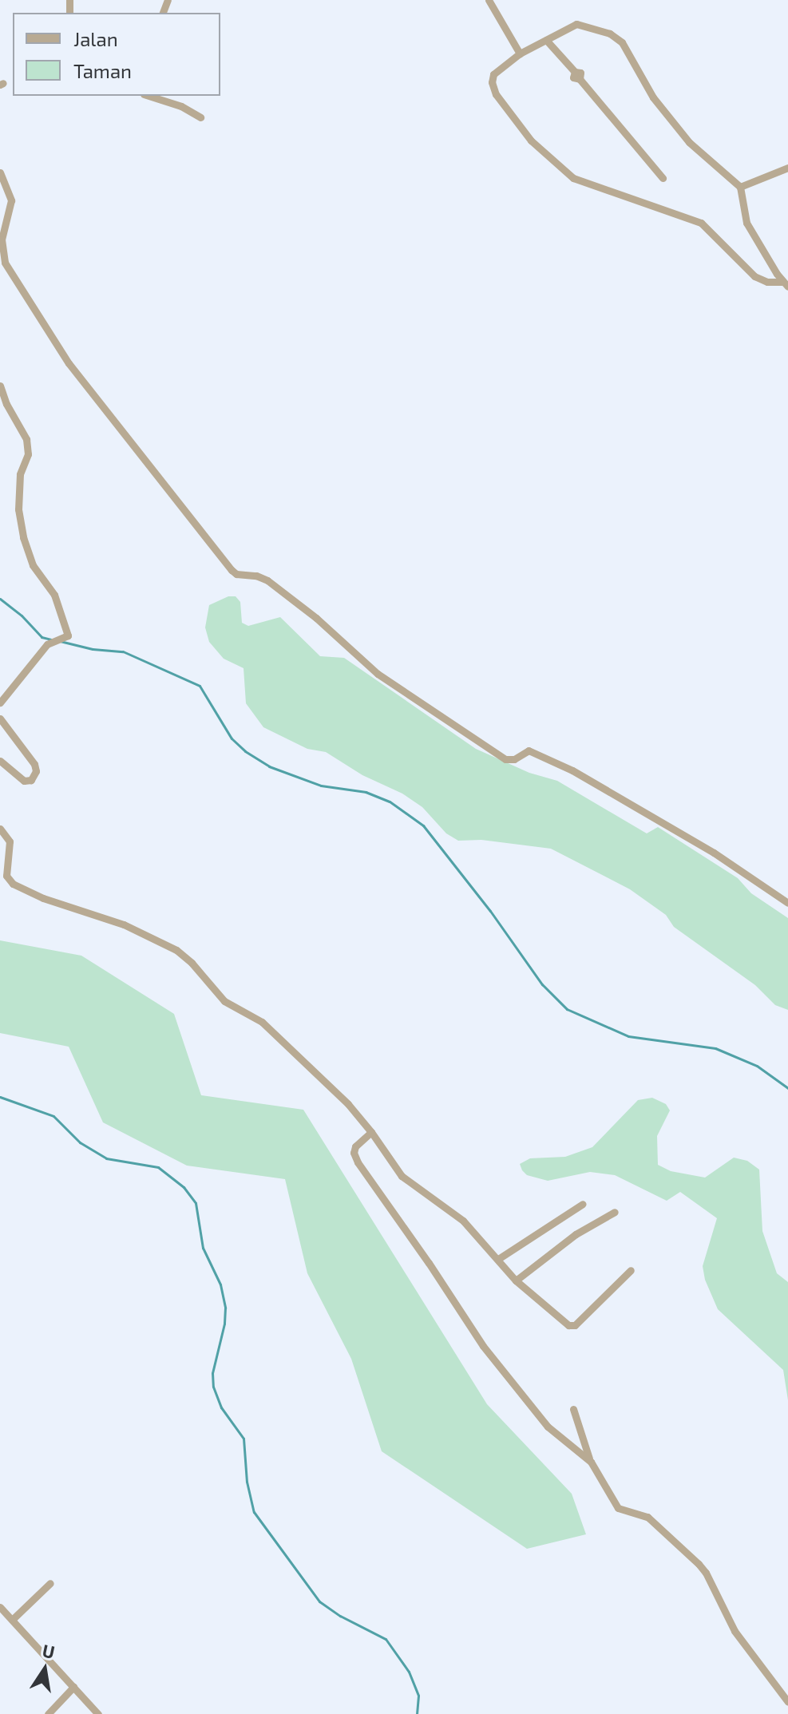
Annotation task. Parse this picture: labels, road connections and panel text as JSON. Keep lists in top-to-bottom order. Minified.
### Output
{"legend":["Jalan","Taman"],"north":"top"}
